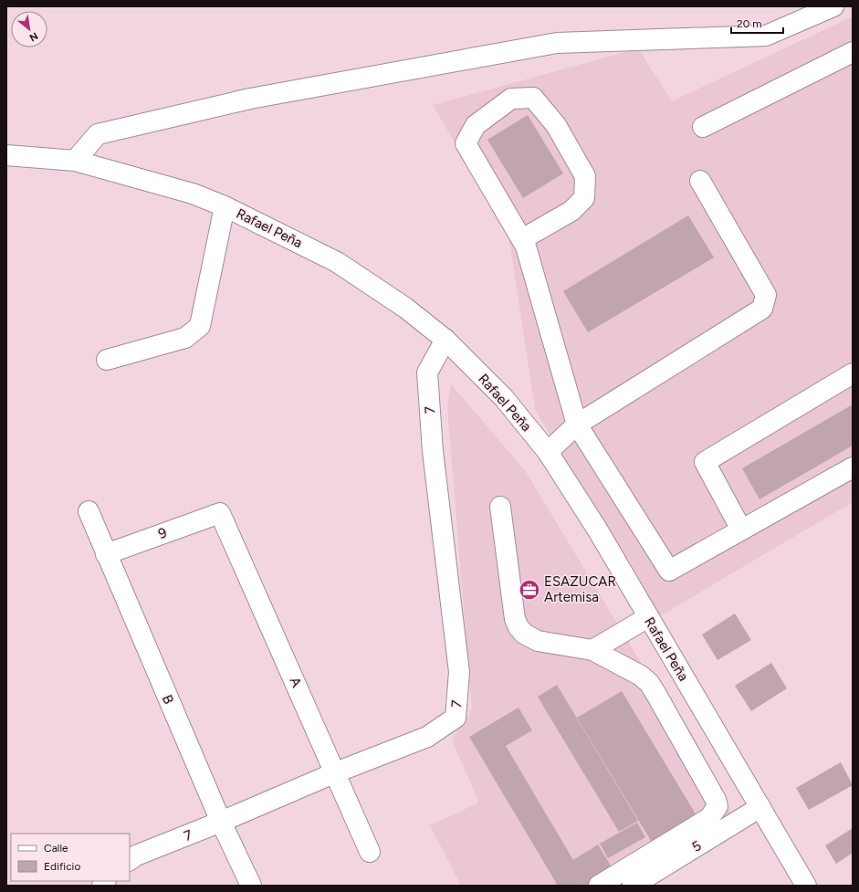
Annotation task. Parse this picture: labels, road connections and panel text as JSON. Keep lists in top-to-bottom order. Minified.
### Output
{"streets":{"street":["Rafael Peña","7","9","A","B","5"]},"crossings":[["Rafael Peña","7"],["Rafael Peña","5"],["7","A"],["7","B"],["9","A"],["9","B"]],"places":{"office":["ESAZUCAR Artemisa"]},"legend":["Calle","Edificio"],"scale_bar":"20 m","north":"bottom right"}
